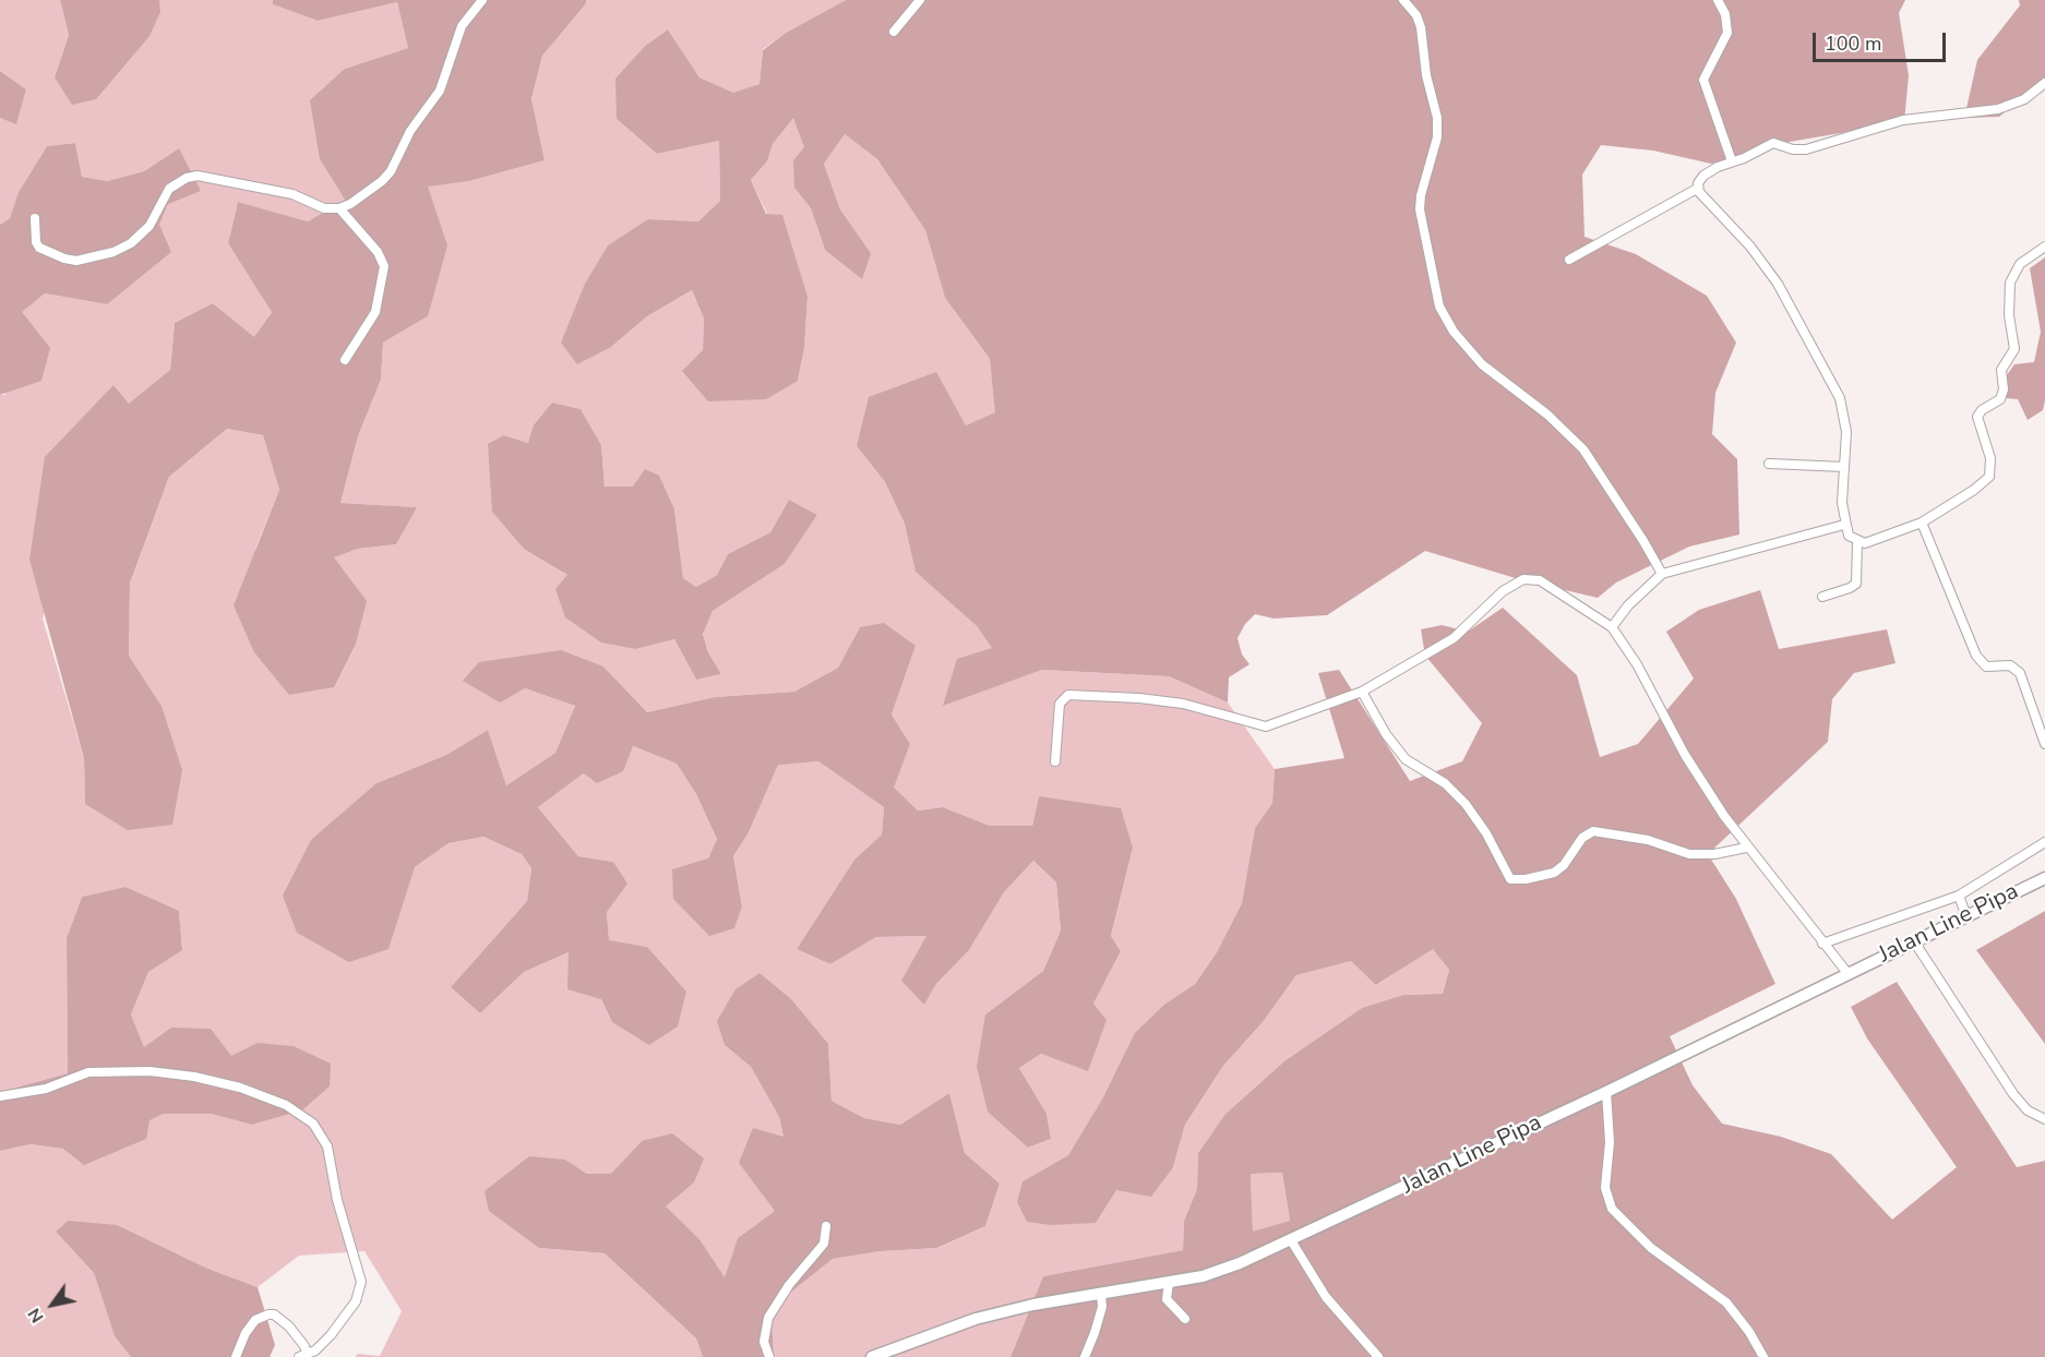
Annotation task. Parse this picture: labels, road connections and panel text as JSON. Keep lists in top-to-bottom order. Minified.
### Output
{"streets":{"main road":["Jalan Line Pipa"]},"scale_bar":"100 m","north":"bottom left"}
